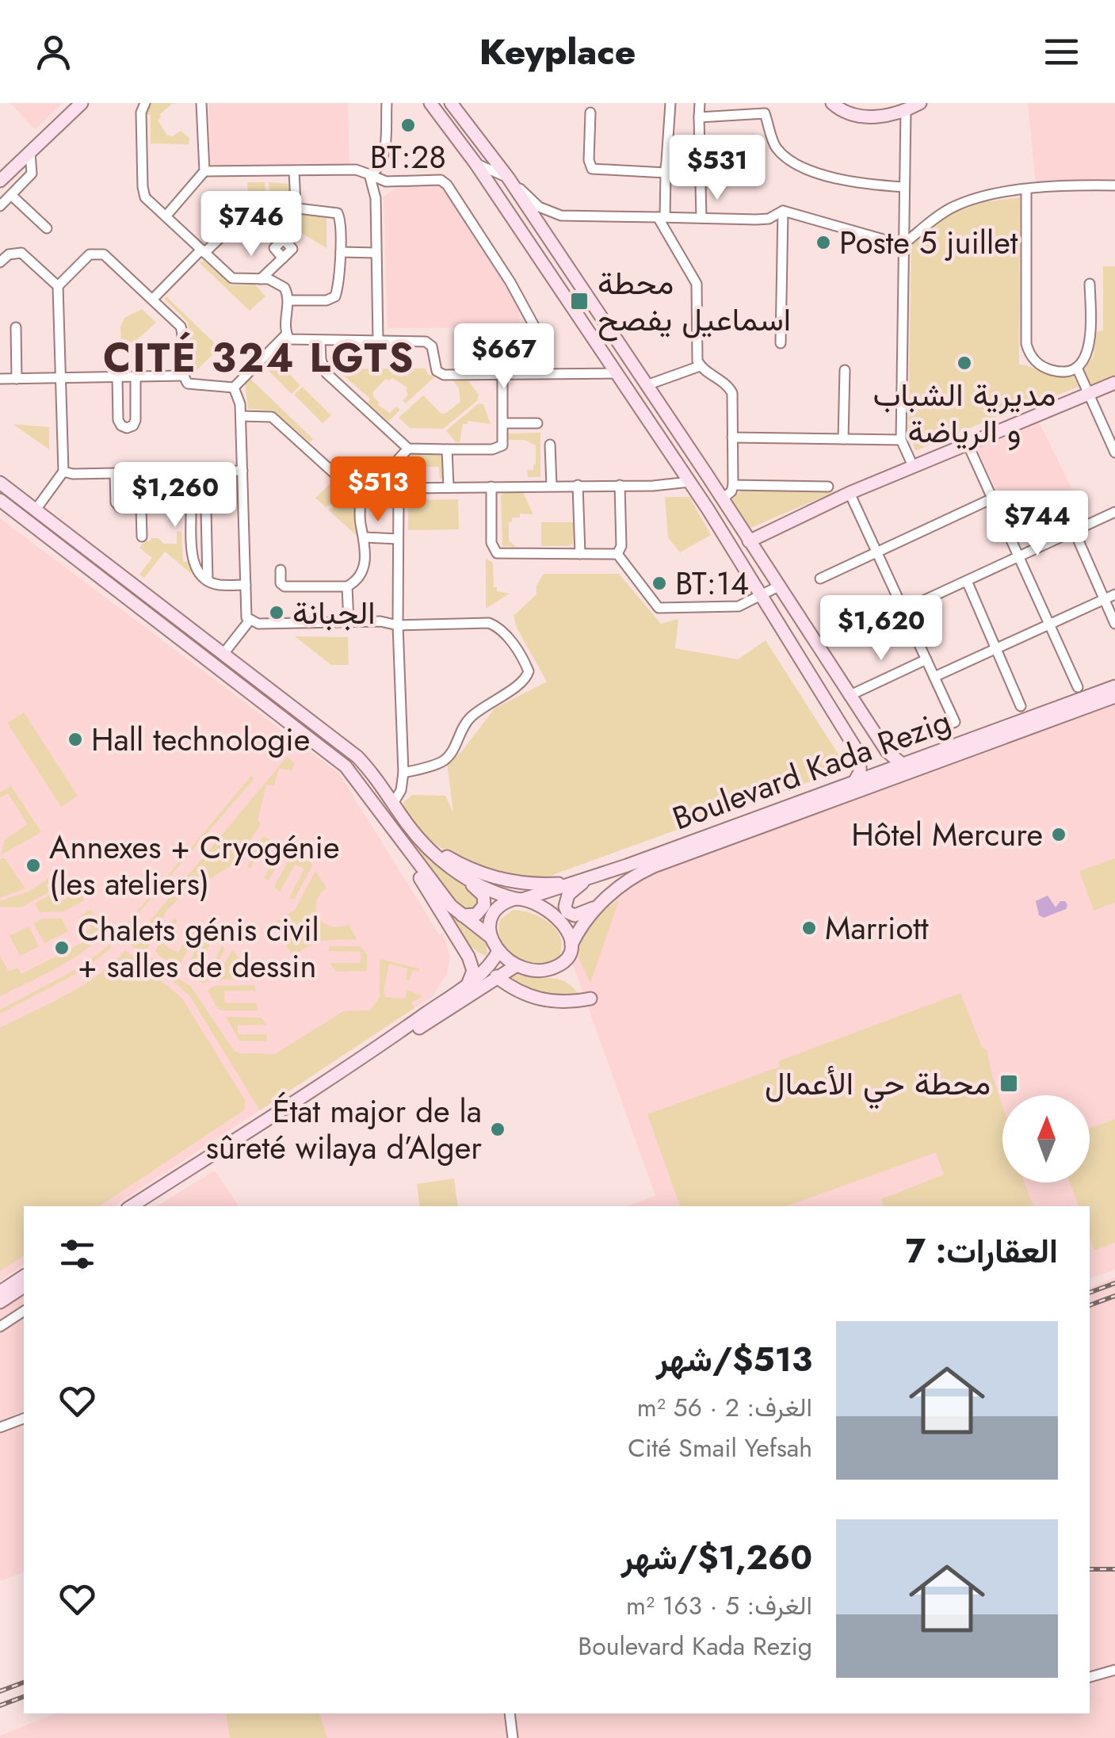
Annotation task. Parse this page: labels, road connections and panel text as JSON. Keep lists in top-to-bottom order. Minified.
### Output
{"streets":{"main road":["Boulevard Kada Rezig"]},"districts":["CITÉ 324 LGTS"],"places":{"other":["BT:28","Poste 5 juillet","مديرية الشباب و الرياضة","BT:14","الجبانة","Hall technologie","Hôtel Mercure","Annexes + Cryogénie (les ateliers)","Marriott","Chalets génis civil + salles de dessin","État major de la sûreté wilaya d’Alger"],"transit":["محطة اسماعيل يفصح","محطة حي الأعمال"]},"north":"top","page":{"header":"Keyplace","price":["$531","$746","$667","$513","$1,260","$744","$1,620"],"heading":"العقارات: 7","list":[{"name":"$513/شهر","note":"الغرف: 2 · 56 m² · Cité Smail Yefsah"},{"name":"$1,260/شهر","note":"الغرف: 5 · 163 m² · Boulevard Kada Rezig"}]}}
